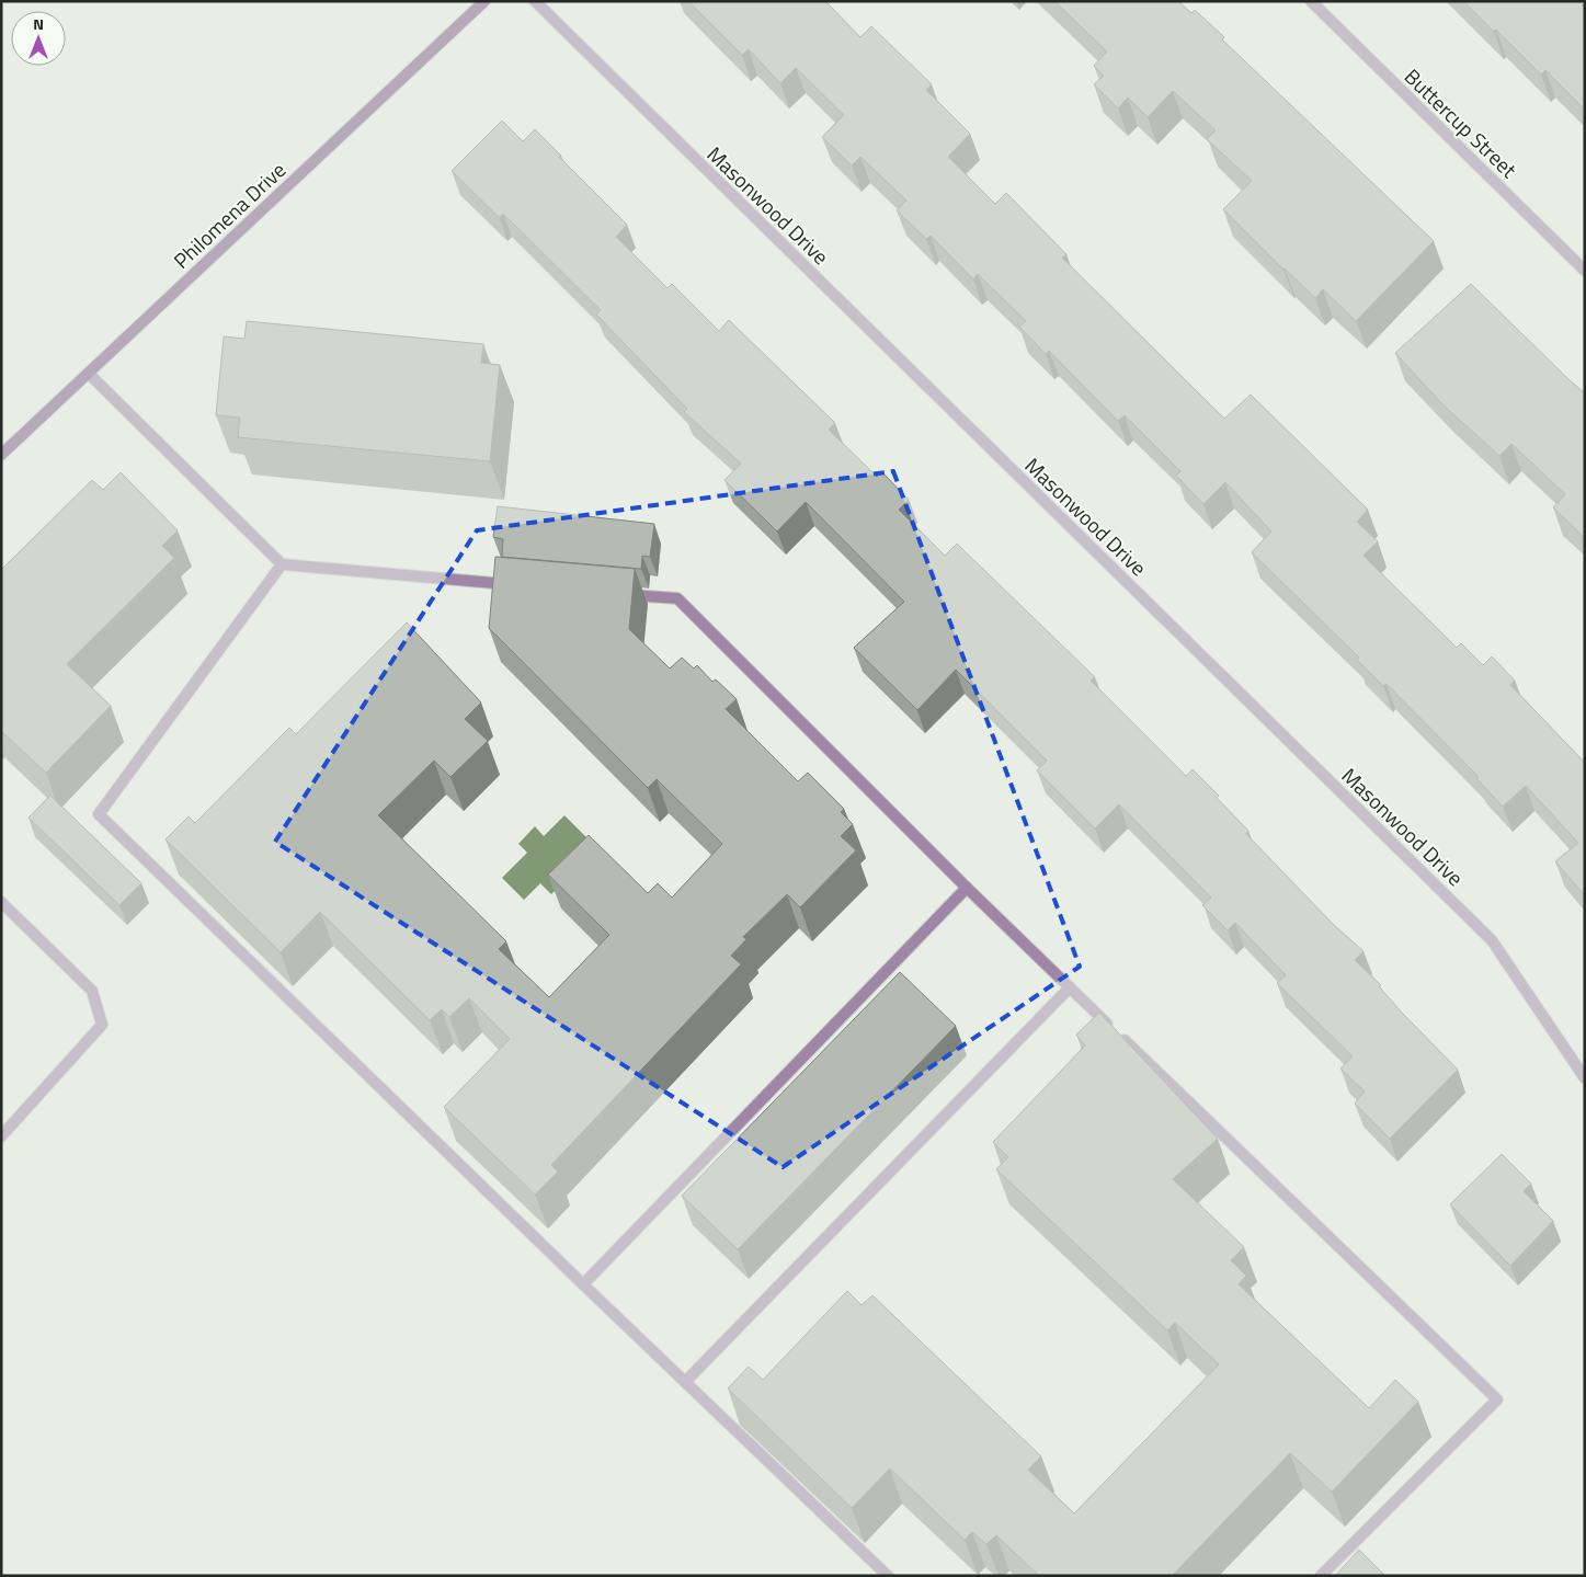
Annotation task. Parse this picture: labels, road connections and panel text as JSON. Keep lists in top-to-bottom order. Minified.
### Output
{"streets":{"street":["Buttercup Street","Masonwood Drive","Philomena Drive"]},"north":"top"}
